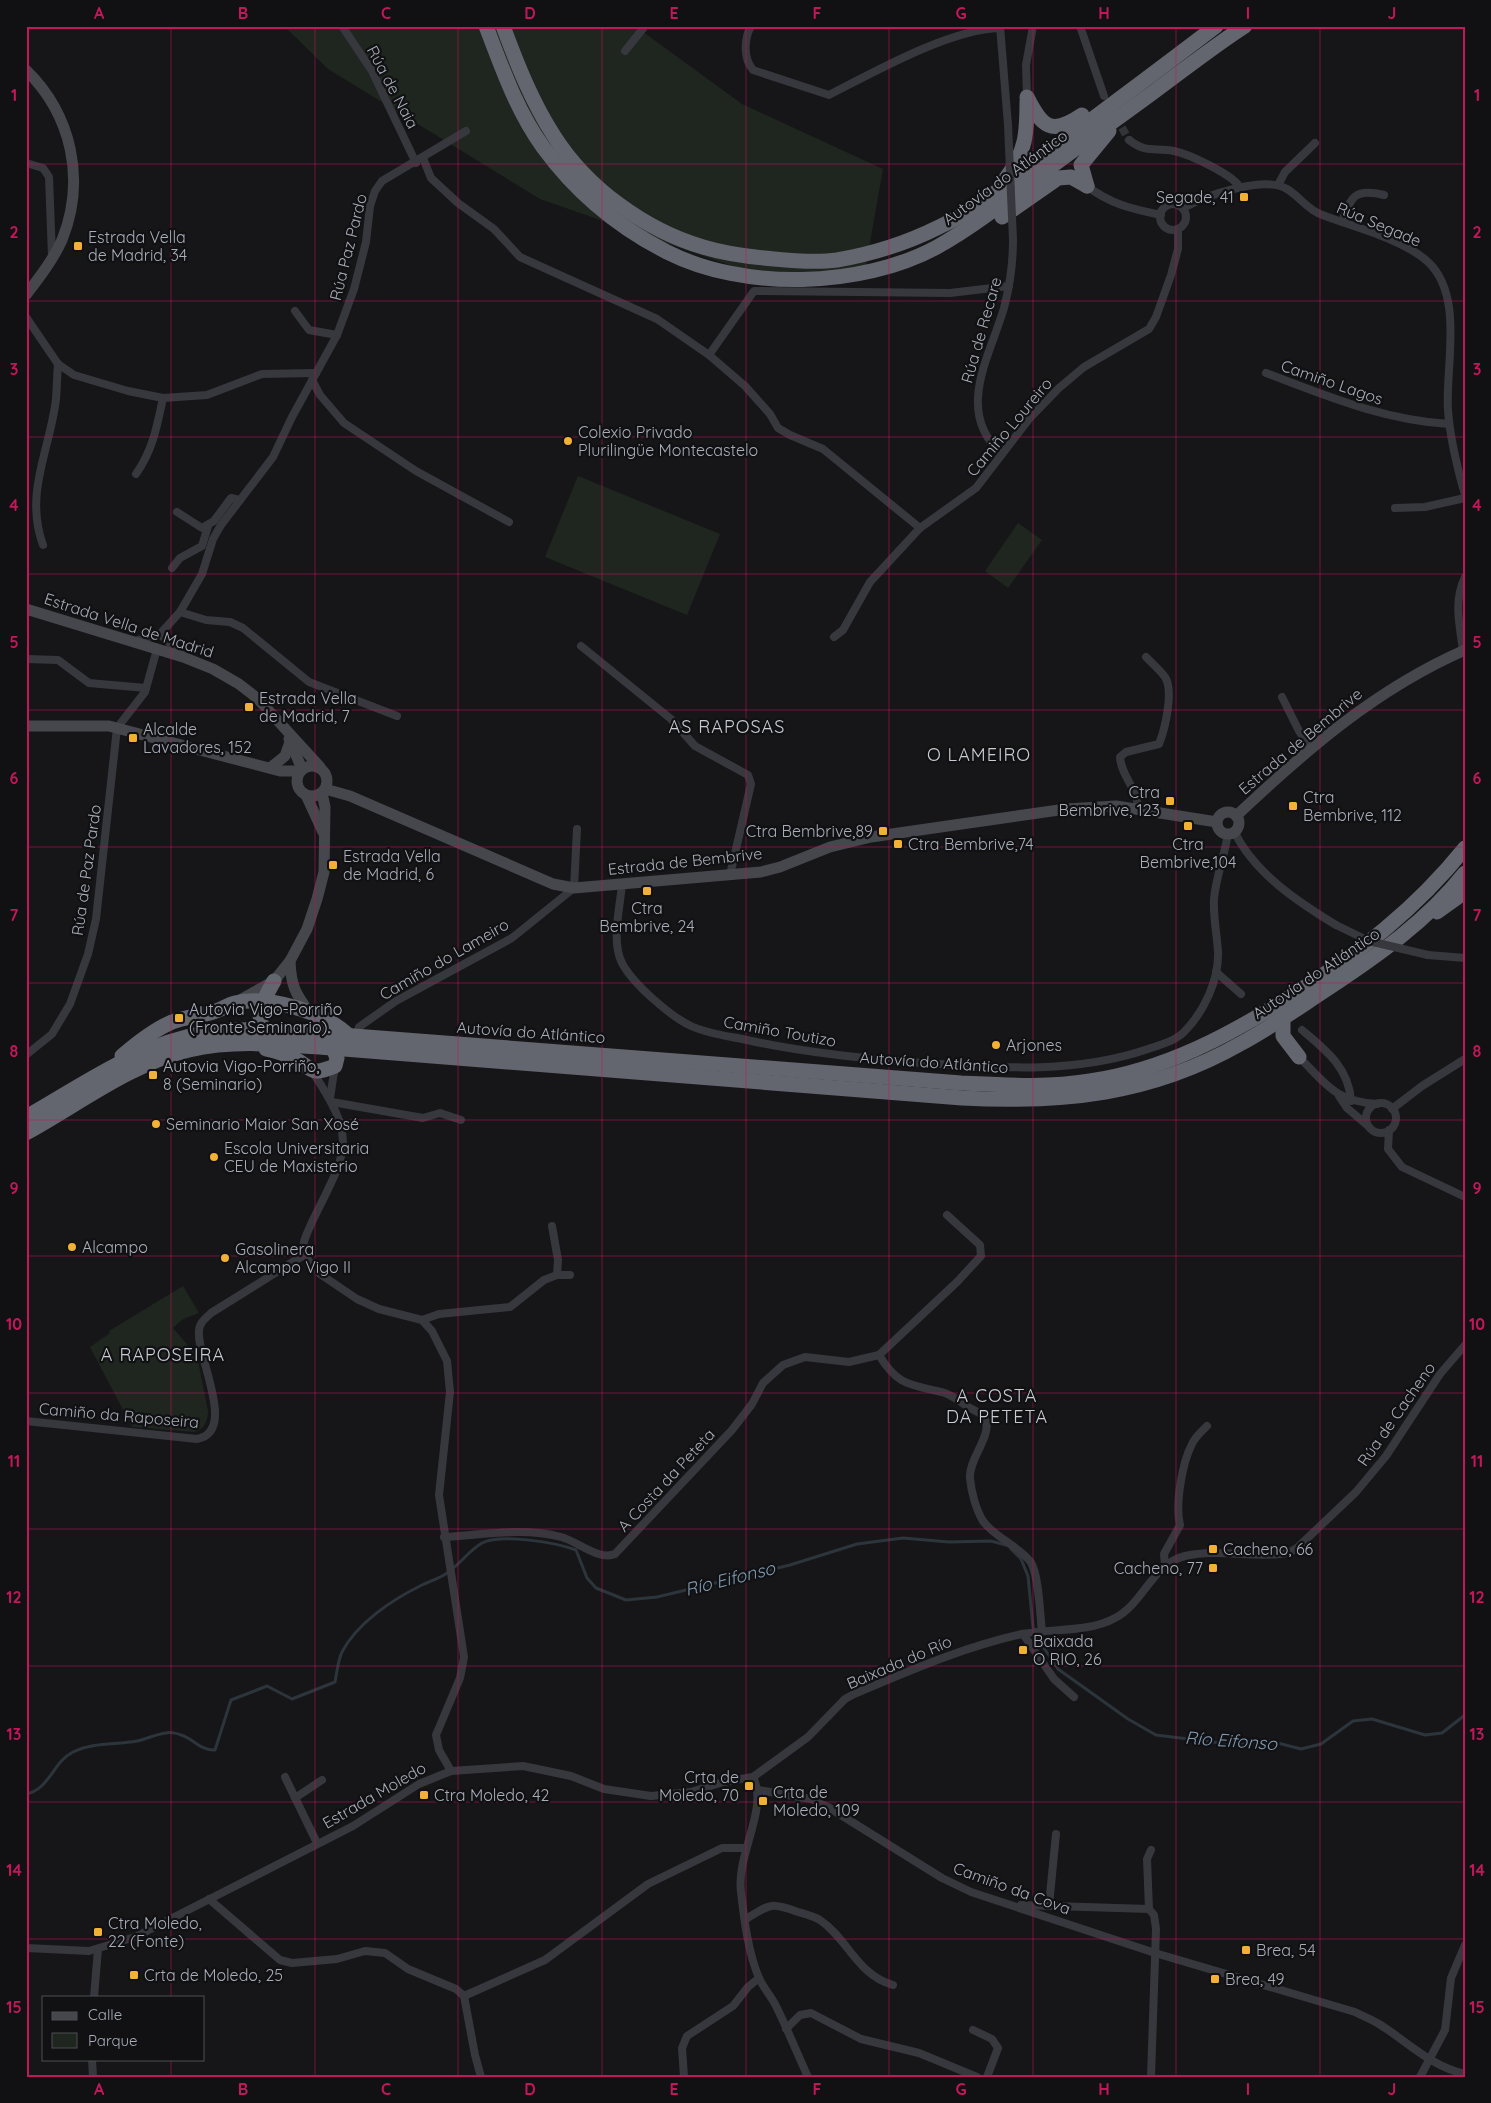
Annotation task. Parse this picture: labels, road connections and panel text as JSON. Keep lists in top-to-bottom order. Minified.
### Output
{"streets":{"highway":["Autovía do Atlántico"],"street":["Rúa de Naia","Rúa Segade","Rúa Paz Pardo","Rúa de Recare","Camiño Lagos","Camiño Loureiro","Estrada Vella de Madrid","Estrada de Bembrive","Rúa de Paz Pardo","Camiño do Lameiro","Camiño Toutizo","Rúa de Cacheno","Camiño da Raposeira","A Costa da Peteta","Baixada do Río","Estrada Moledo","Camiño da Cova"]},"crossings":[["Rúa de Naia","Rúa Paz Pardo"],["Rúa de Naia","Camiño Loureiro"],["Autovía do Atlántico","Camiño do Lameiro"],["Rúa Segade","Camiño Lagos"],["Rúa de Recare","Camiño Loureiro"],["Estrada Vella de Madrid","Estrada de Bembrive"],["Estrada de Bembrive","Camiño do Lameiro"],["Estrada de Bembrive","Camiño Toutizo"],["Rúa de Cacheno","Baixada do Río"],["Baixada do Río","Estrada Moledo"]],"districts":["AS RAPOSAS","O LAMEIRO","A RAPOSEIRA","A COSTA DA PETETA"],"water":["Río Eifonso"],"places":{"transit":["Segade, 41","Estrada Vella de Madrid, 34","Estrada Vella de Madrid, 7","Alcalde Lavadores, 152","Ctra Bembrive, 123","Ctra Bembrive, 112","Ctra Bembrive,104","Ctra Bembrive,89","Ctra Bembrive,74","Estrada Vella de Madrid, 6","Ctra Bembrive, 24","Autovia Vigo-Porriño (Fronte Seminario).","Autovia Vigo-Porriño, 8 (Seminario)","Cacheno, 66","Cacheno, 77","Baixada O RIO, 26","Crta de Moledo, 70","Ctra Moledo, 42","Crta de Moledo, 109","Ctra Moledo, 22 (Fonte)","Brea, 54","Crta de Moledo, 25","Brea, 49"],"other":["Colexio Privado Plurilingüe Montecastelo","Arjones","Seminario Maior San Xosé","Escola Universitaria CEU de Maxisterio","Alcampo","Gasolinera Alcampo Vigo II"]},"legend":["Calle","Parque"],"grid":{"columns":["A","B","C","D","E","F","G","H","I","J"],"rows":["1","2","3","4","5","6","7","8","9","10","11","12","13","14","15"]}}
